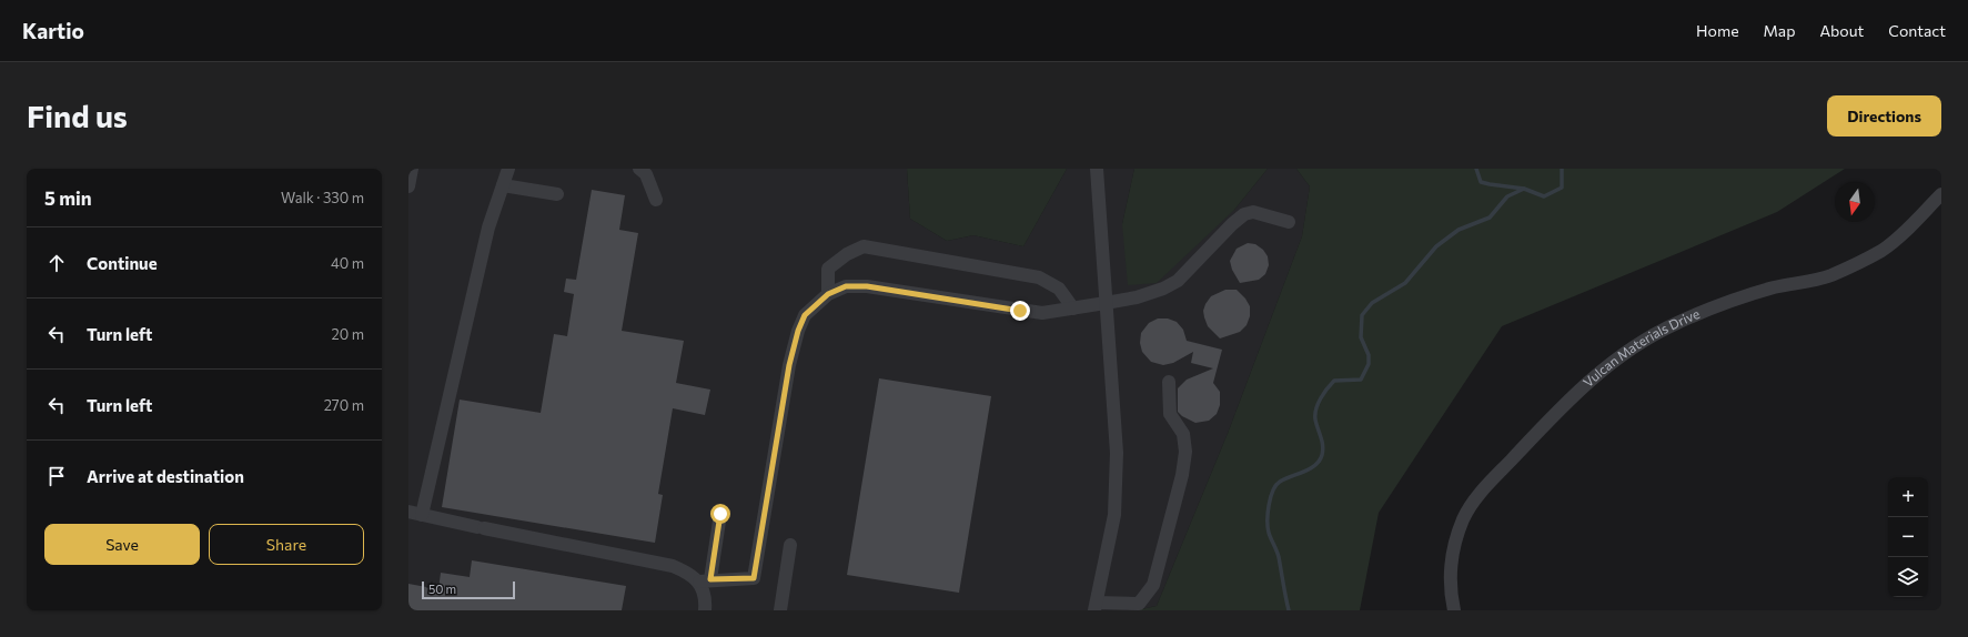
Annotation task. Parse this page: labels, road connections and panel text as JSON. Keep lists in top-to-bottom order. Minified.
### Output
{"streets":{"street":["Vulcan Materials Drive"]},"scale_bar":"50 m","north":"bottom","page":{"header":"Kartio","nav":["Home","Map","About","Contact"],"buttons":["Directions",["Save","Share"]],"title":"Find us","heading":["5 min","Walk · 330 m"],"list":[["Continue","40 m"],["Turn left","20 m"],["Turn left","270 m"],"Arrive at destination"],"map_buttons":["+","−"],"scale":"50 m"}}
